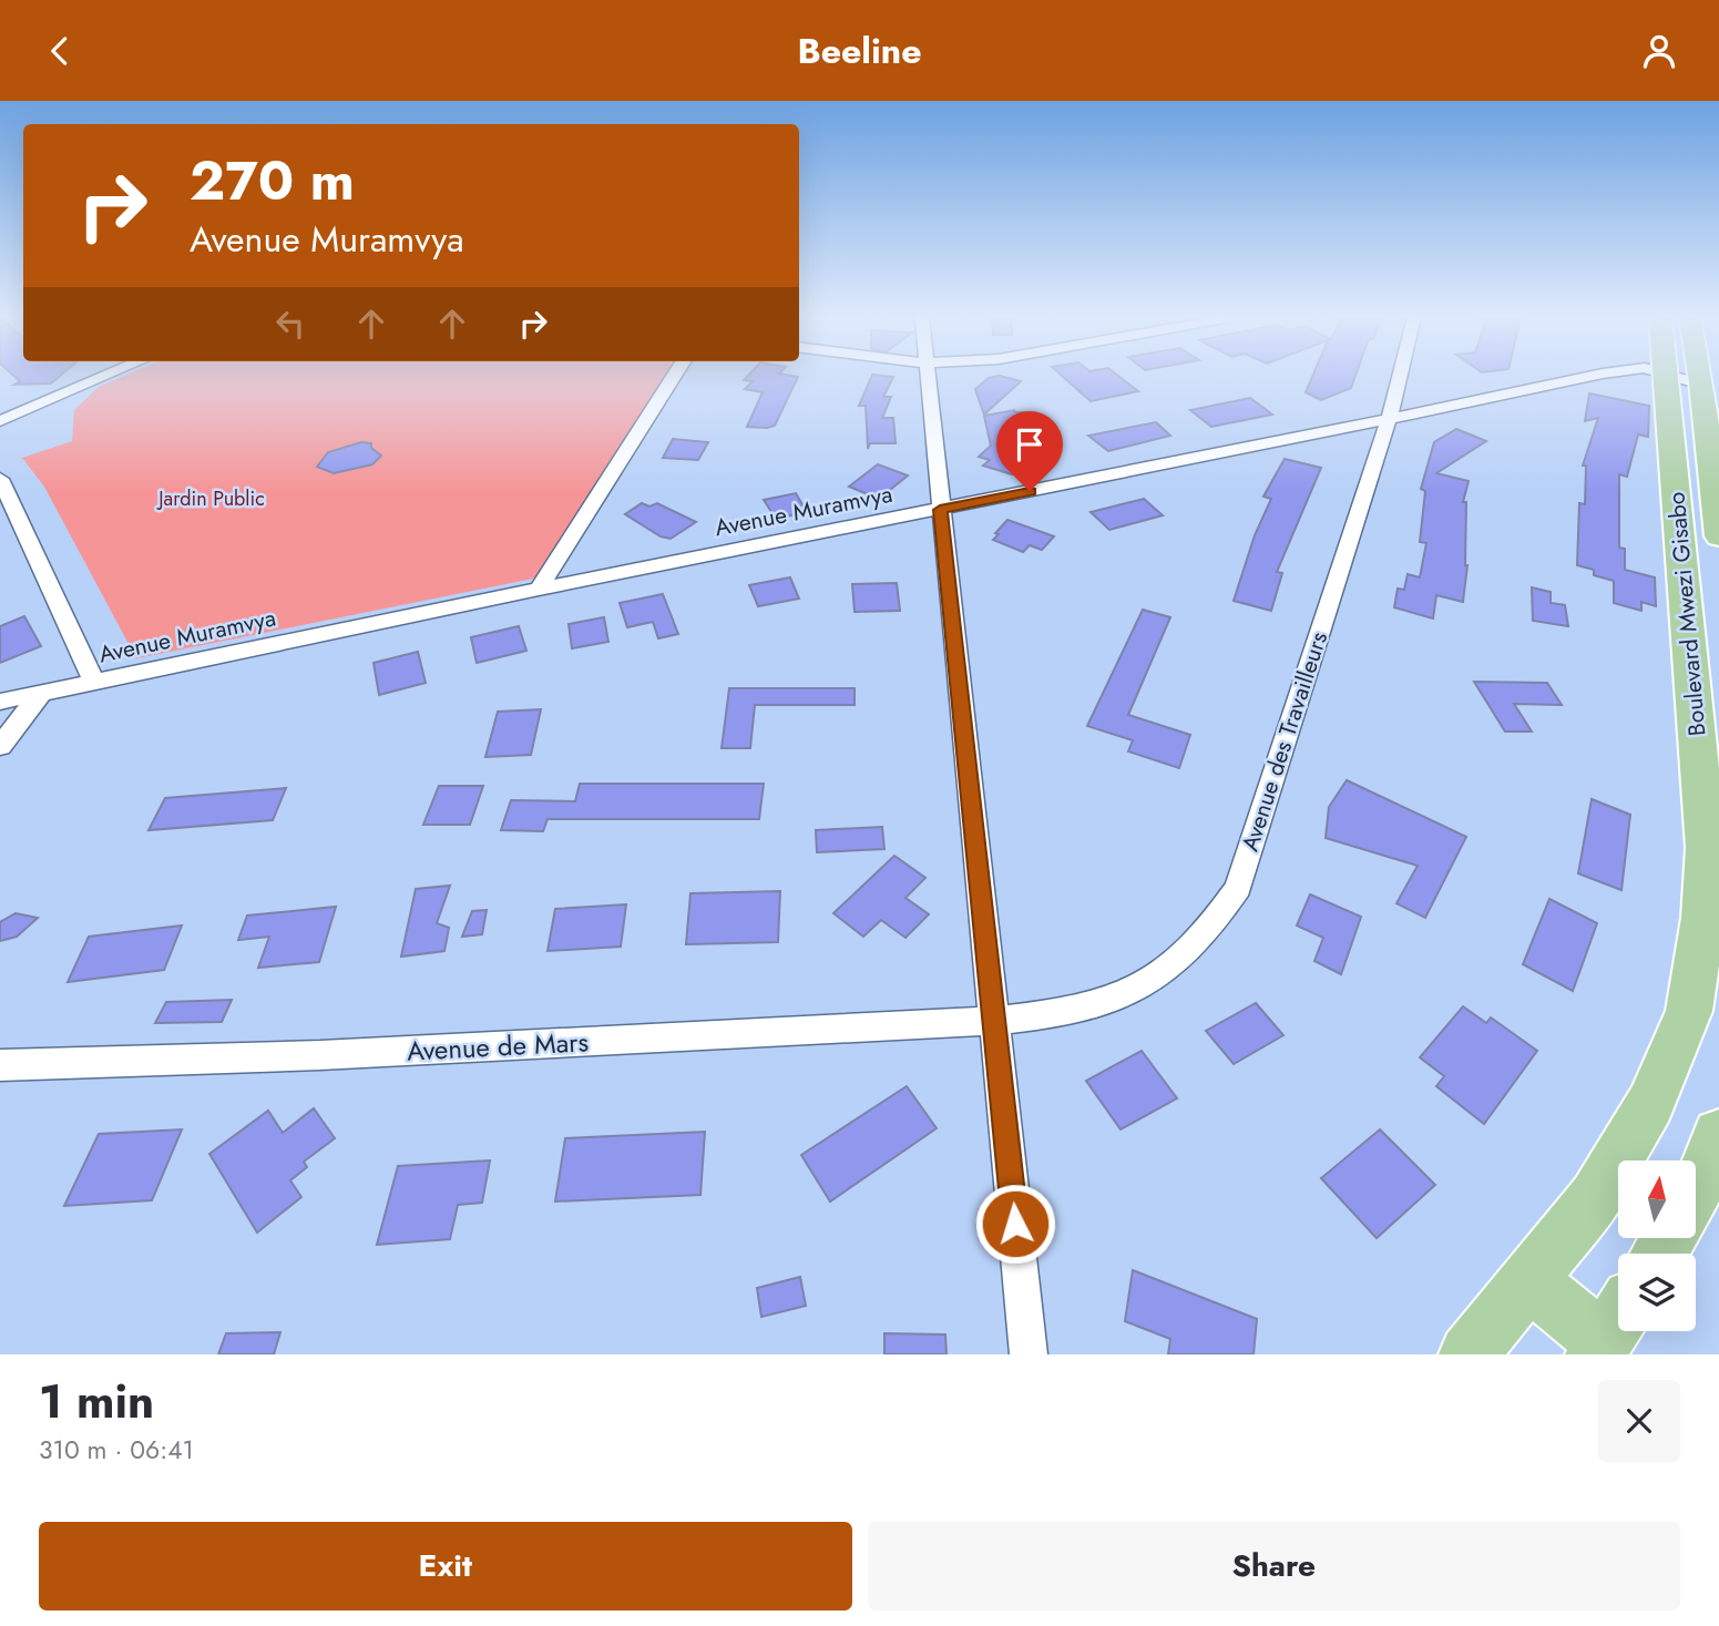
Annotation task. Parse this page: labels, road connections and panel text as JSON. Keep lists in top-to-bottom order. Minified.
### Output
{"streets":{"main road":["Boulevard Mwezi Gisabo"],"street":["Avenue Muramvya","Avenue des Travailleurs","Avenue de Mars"]},"crossings":[["Avenue Muramvya","Boulevard Mwezi Gisabo"],["Avenue Muramvya","Avenue des Travailleurs"],["Avenue des Travailleurs","Avenue de Mars"]],"parks":["Jardin Public"],"north":"top","page":{"header":"Beeline","turn":["270 m","Avenue Muramvya"],"heading":["1 min","310 m · 06:41"],"buttons":["Exit","Share"]}}
